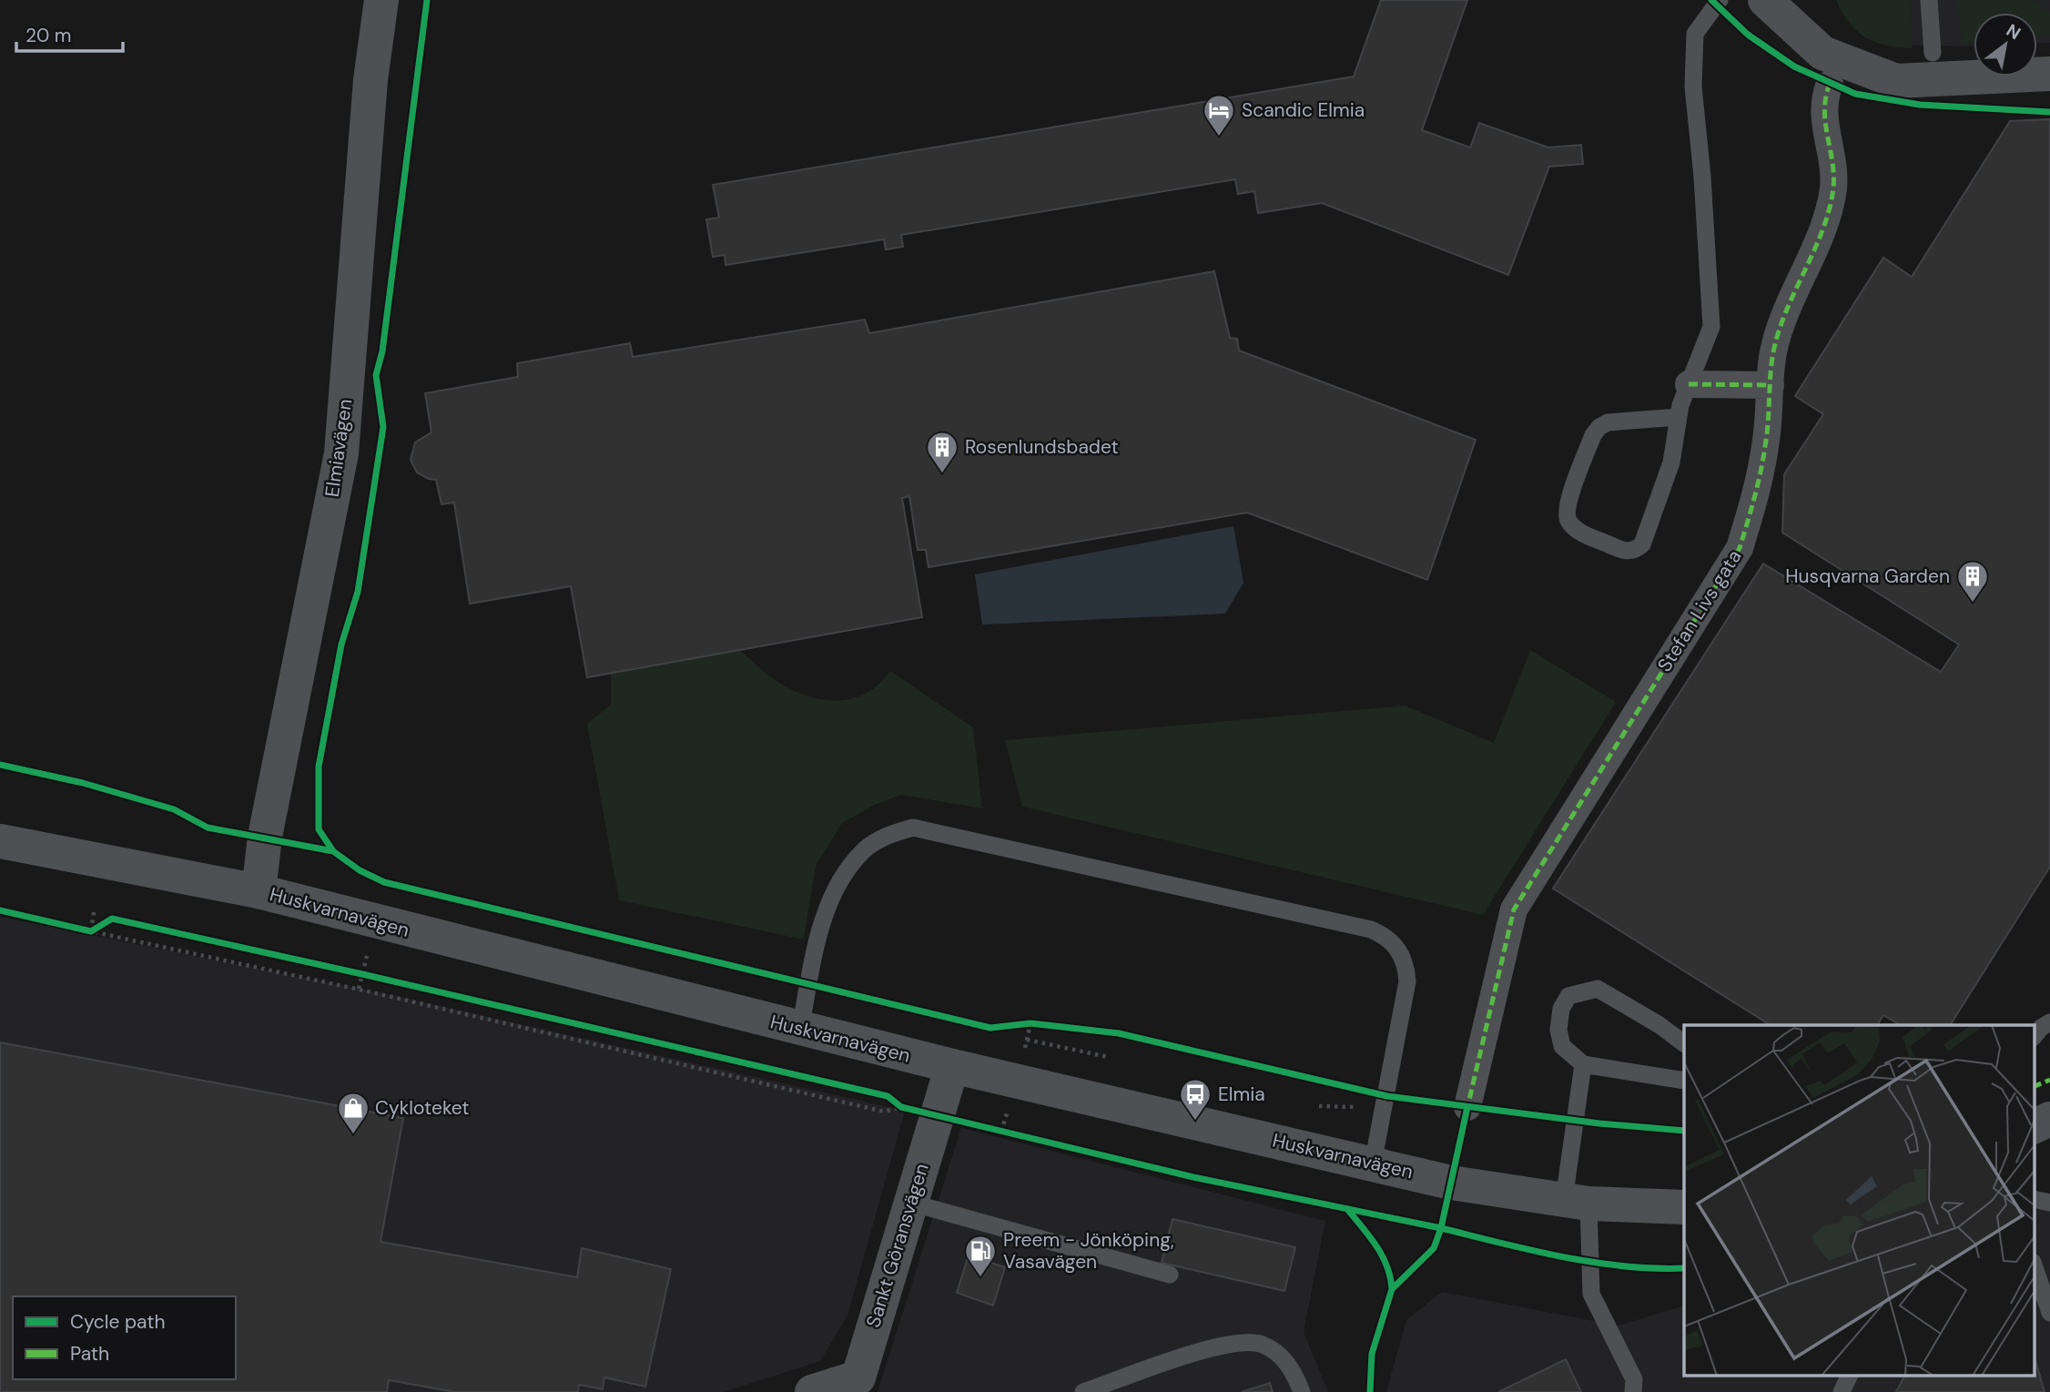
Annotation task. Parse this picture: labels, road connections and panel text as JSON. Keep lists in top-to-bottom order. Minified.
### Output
{"streets":{"street":["Elmiavägen","Stefan Livs gata","Huskvarnavägen","Sankt Göransvägen"]},"crossings":[["Elmiavägen","Huskvarnavägen"],["Huskvarnavägen","Sankt Göransvägen"]],"places":{"hotel":["Scandic Elmia"],"building":["Rosenlundsbadet","Husqvarna Garden"],"bus stop":["Elmia"],"shop":["Cykloteket"],"fuel station":["Preem - Jönköping, Vasavägen"]},"legend":["Cycle path","Path"],"scale_bar":"20 m","north":"top right"}
